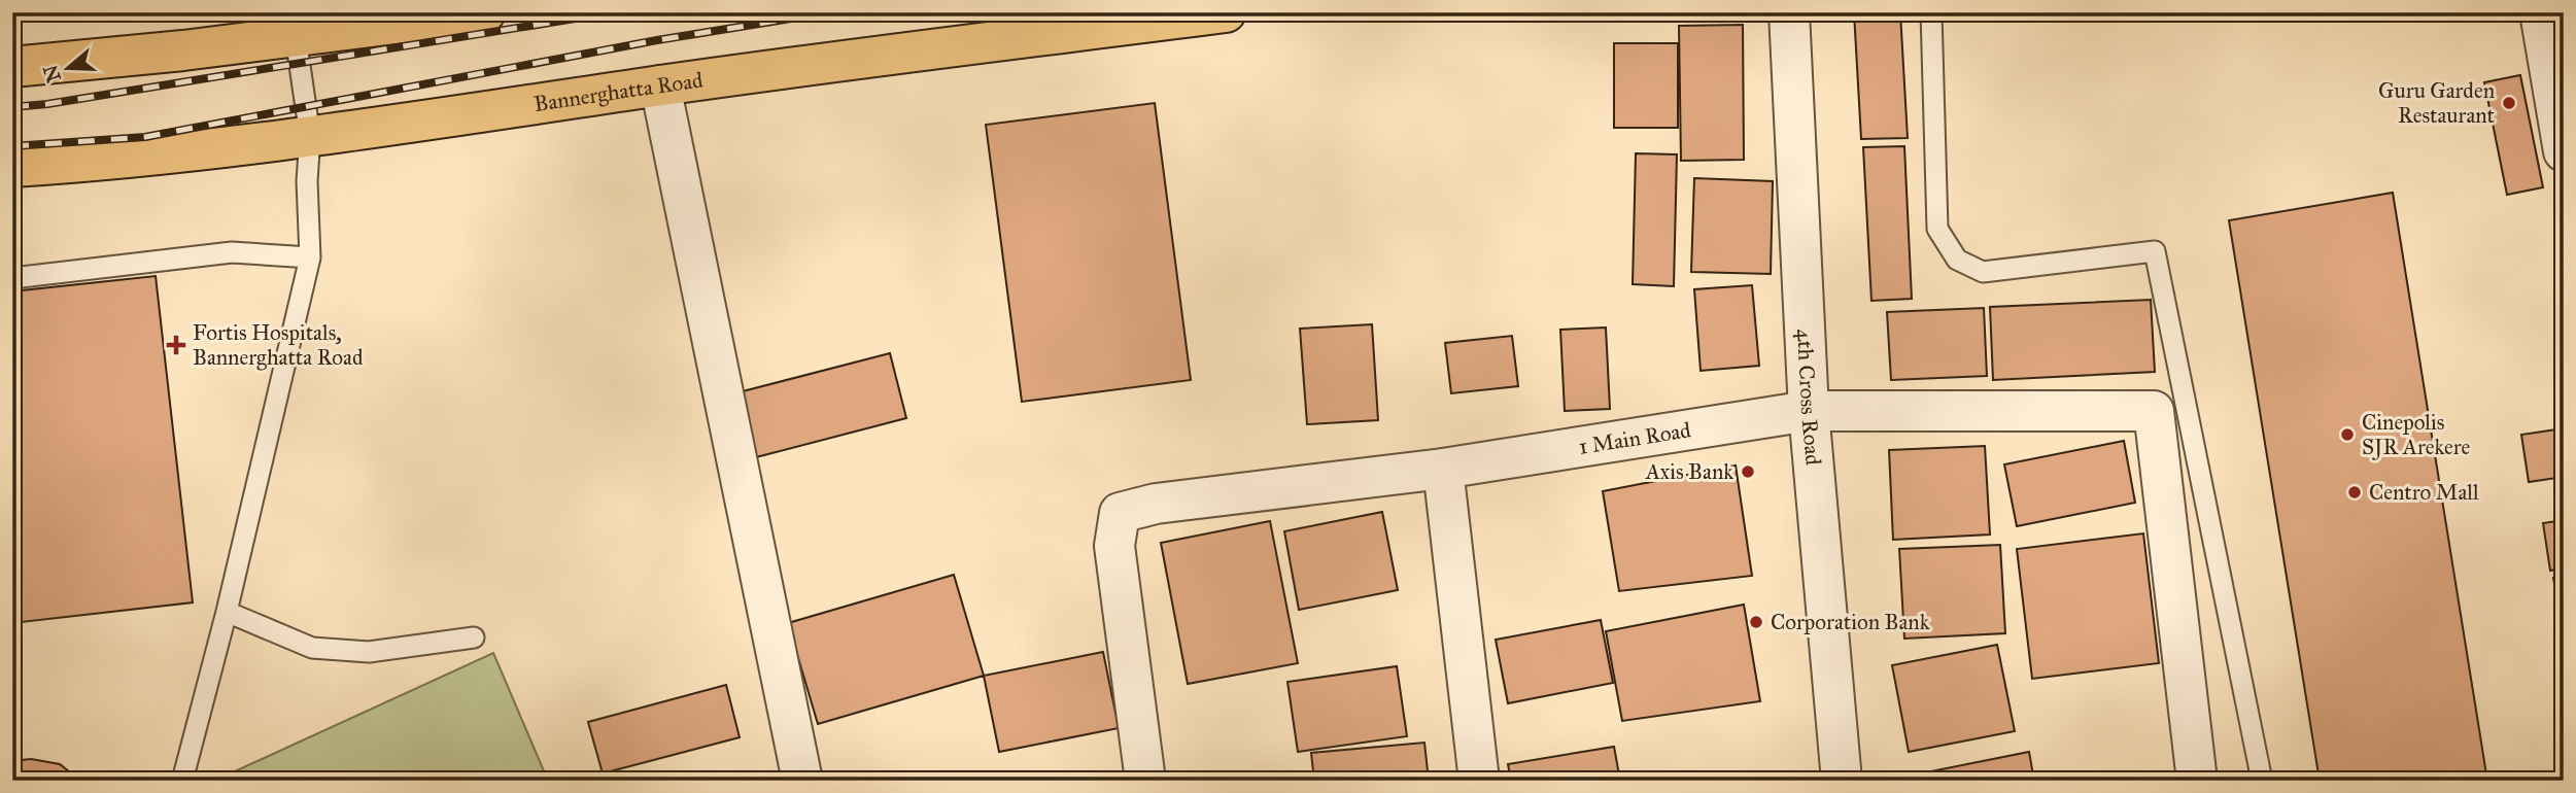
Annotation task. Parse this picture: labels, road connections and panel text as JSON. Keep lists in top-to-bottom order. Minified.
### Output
{"streets":{"main road":["Bannerghatta Road"],"street":["4th Cross Road","1 Main Road"]},"crossings":[["4th Cross Road","1 Main Road"]],"places":{"other":["Guru Garden Restaurant","Cinepolis SJR Arekere","Axis Bank","Centro Mall","Corporation Bank"],"health":["Fortis Hospitals, Bannerghatta Road"]},"north":"left"}
